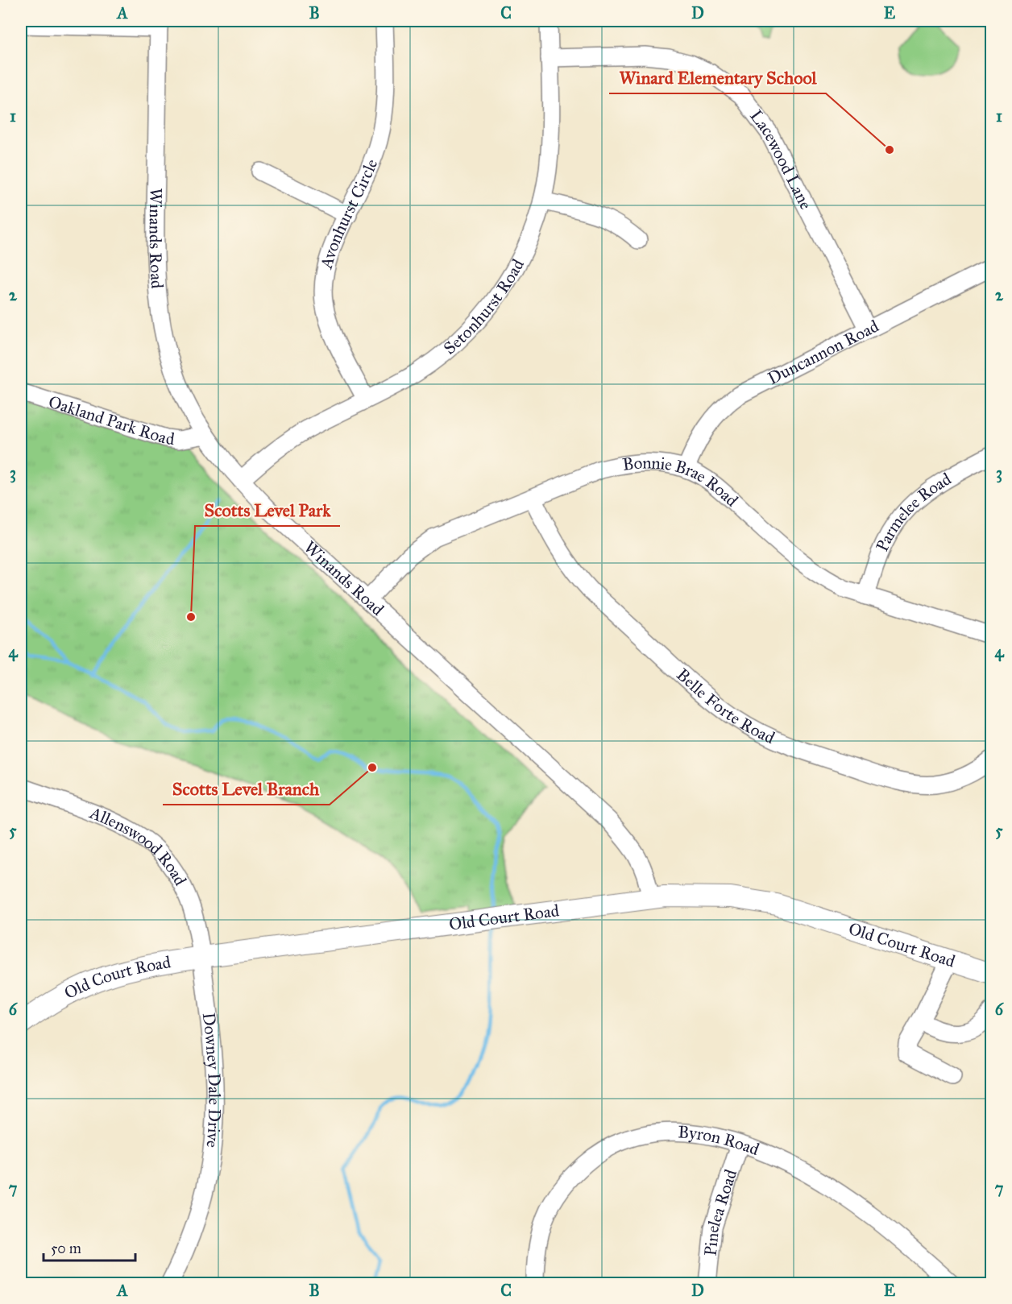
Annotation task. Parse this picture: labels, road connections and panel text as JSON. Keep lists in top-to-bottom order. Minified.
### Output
{"streets":{"main road":["Old Court Road"],"street":["Lacewood Lane","Avonhurst Circle","Winands Road","Setonhurst Road","Duncannon Road","Oakland Park Road","Bonnie Brae Road","Parmelee Road","Belle Forte Road","Allenswood Road","Downey Dale Drive","Byron Road","Pinelea Road"]},"crossings":[["Lacewood Lane","Setonhurst Road"],["Lacewood Lane","Duncannon Road"],["Avonhurst Circle","Setonhurst Road"],["Winands Road","Setonhurst Road"],["Winands Road","Oakland Park Road"],["Winands Road","Bonnie Brae Road"],["Winands Road","Old Court Road"],["Duncannon Road","Bonnie Brae Road"],["Bonnie Brae Road","Parmelee Road"],["Bonnie Brae Road","Belle Forte Road"],["Allenswood Road","Old Court Road"],["Allenswood Road","Downey Dale Drive"],["Old Court Road","Downey Dale Drive"],["Byron Road","Pinelea Road"]],"places":["Winard Elementary School","Scotts Level Park","Scotts Level Branch"],"scale_bar":"50 m","grid":{"columns":["A","B","C","D","E"],"rows":["1","2","3","4","5","6","7"]}}
